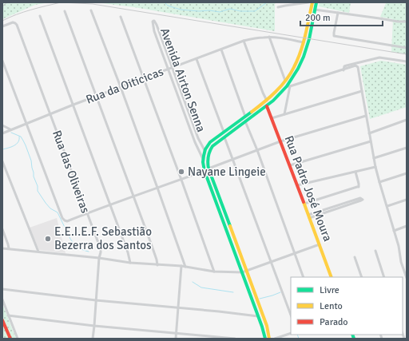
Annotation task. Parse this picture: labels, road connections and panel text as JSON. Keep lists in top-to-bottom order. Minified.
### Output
{"streets":{"main road":["Avenida Airton Senna","Rua Padre José Moura"],"street":["Rua da Oiticicas","Rua das Oliveiras"]},"crossings":[["Avenida Airton Senna","Rua da Oiticicas"],["Rua da Oiticicas","Rua das Oliveiras"]],"places":["Nayane Lingeie","E.E.I.E.F. Sebastião Bezerra dos Santos"],"legend":["Livre","Lento","Parado"],"scale_bar":"200 m"}
